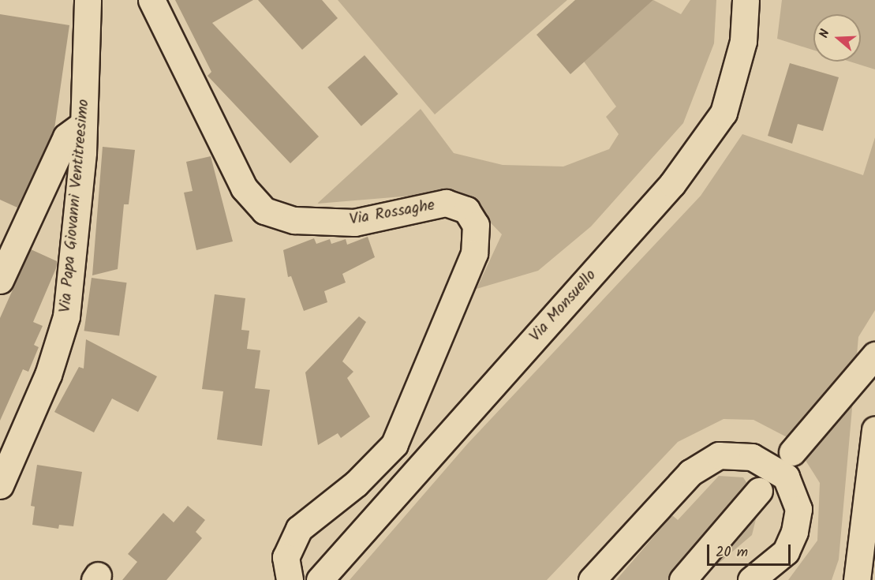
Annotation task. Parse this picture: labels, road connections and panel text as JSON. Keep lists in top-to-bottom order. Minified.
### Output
{"streets":{"street":["Via Papa Giovanni Ventitreesimo","Via Rossaghe","Via Monsuello"]},"scale_bar":"20 m","north":"left"}
